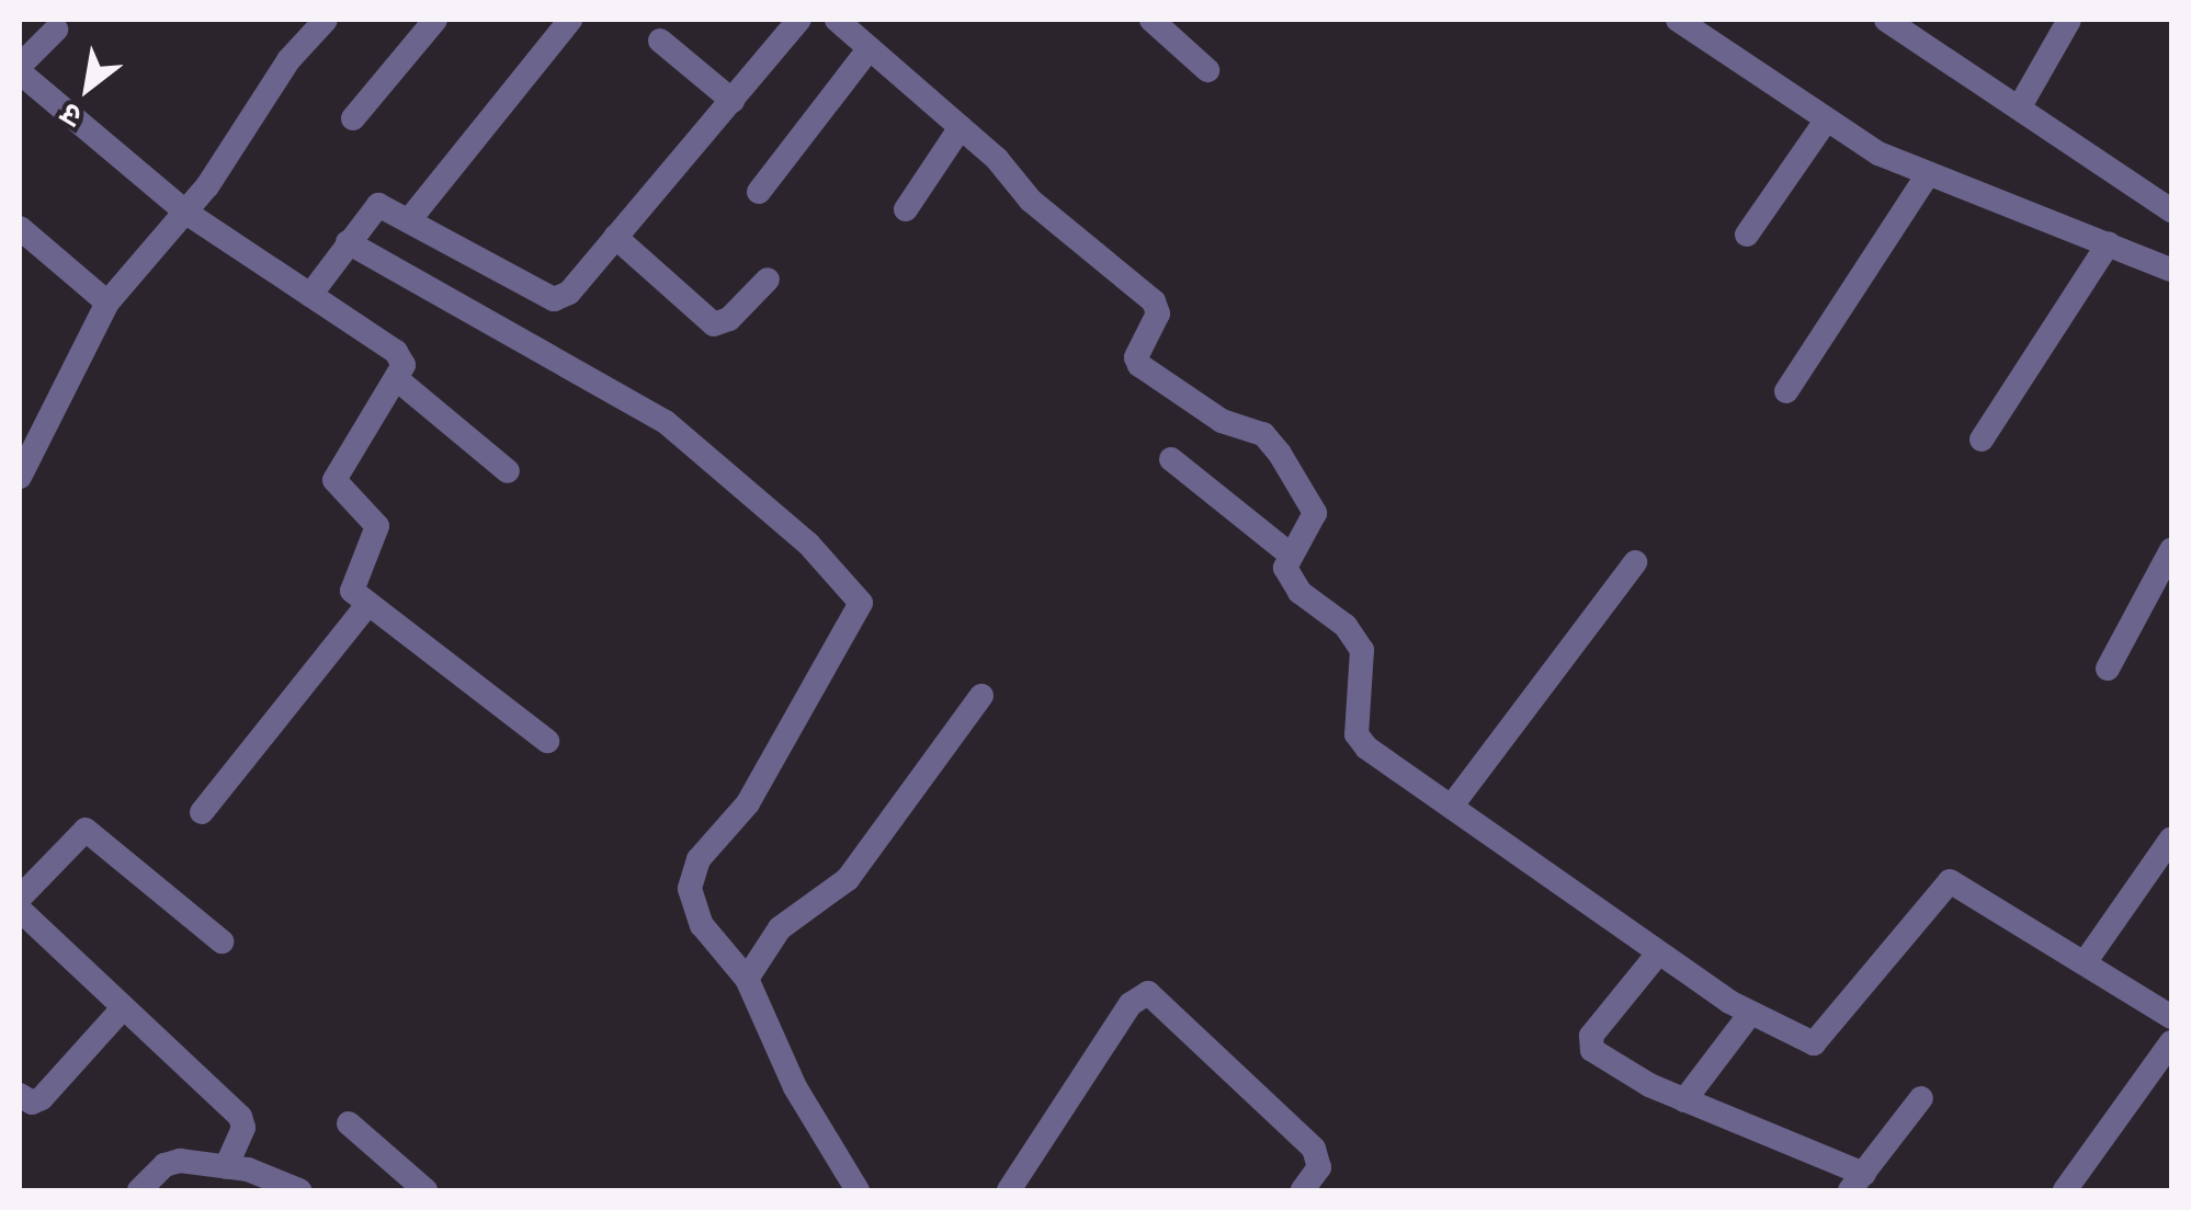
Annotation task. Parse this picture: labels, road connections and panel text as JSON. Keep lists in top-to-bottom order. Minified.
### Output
{"north":"bottom left"}
